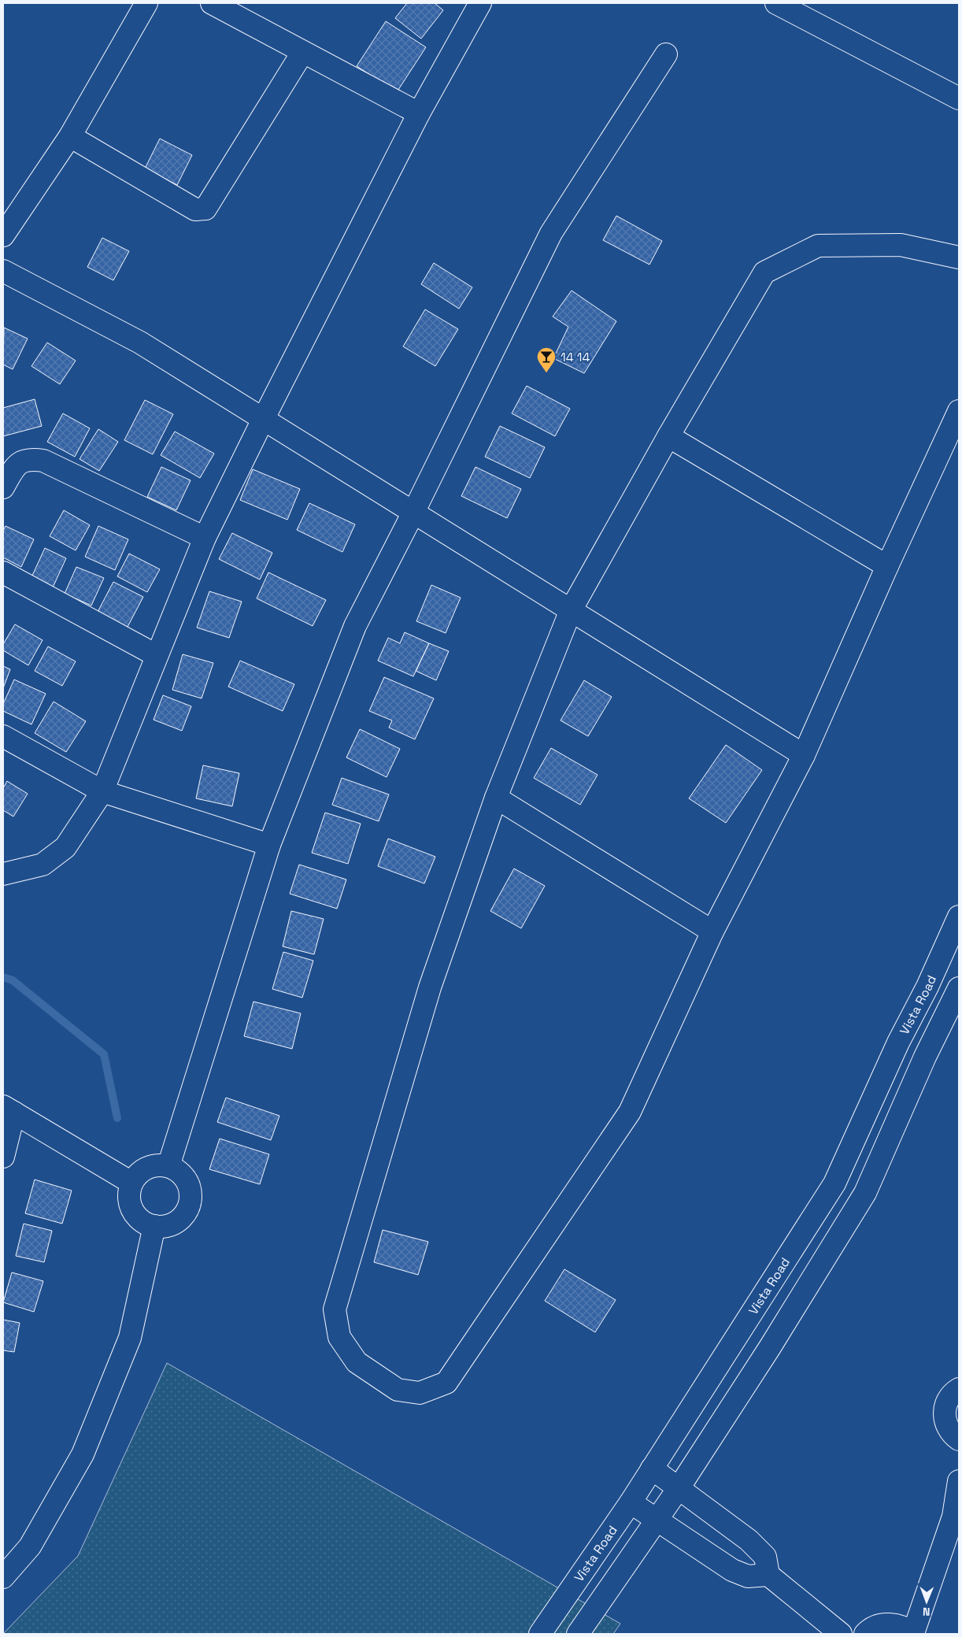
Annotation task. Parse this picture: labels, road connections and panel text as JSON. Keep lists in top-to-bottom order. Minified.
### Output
{"streets":{"street":["Vista Road"]},"places":{"bar":["14 14"]},"north":"bottom"}
